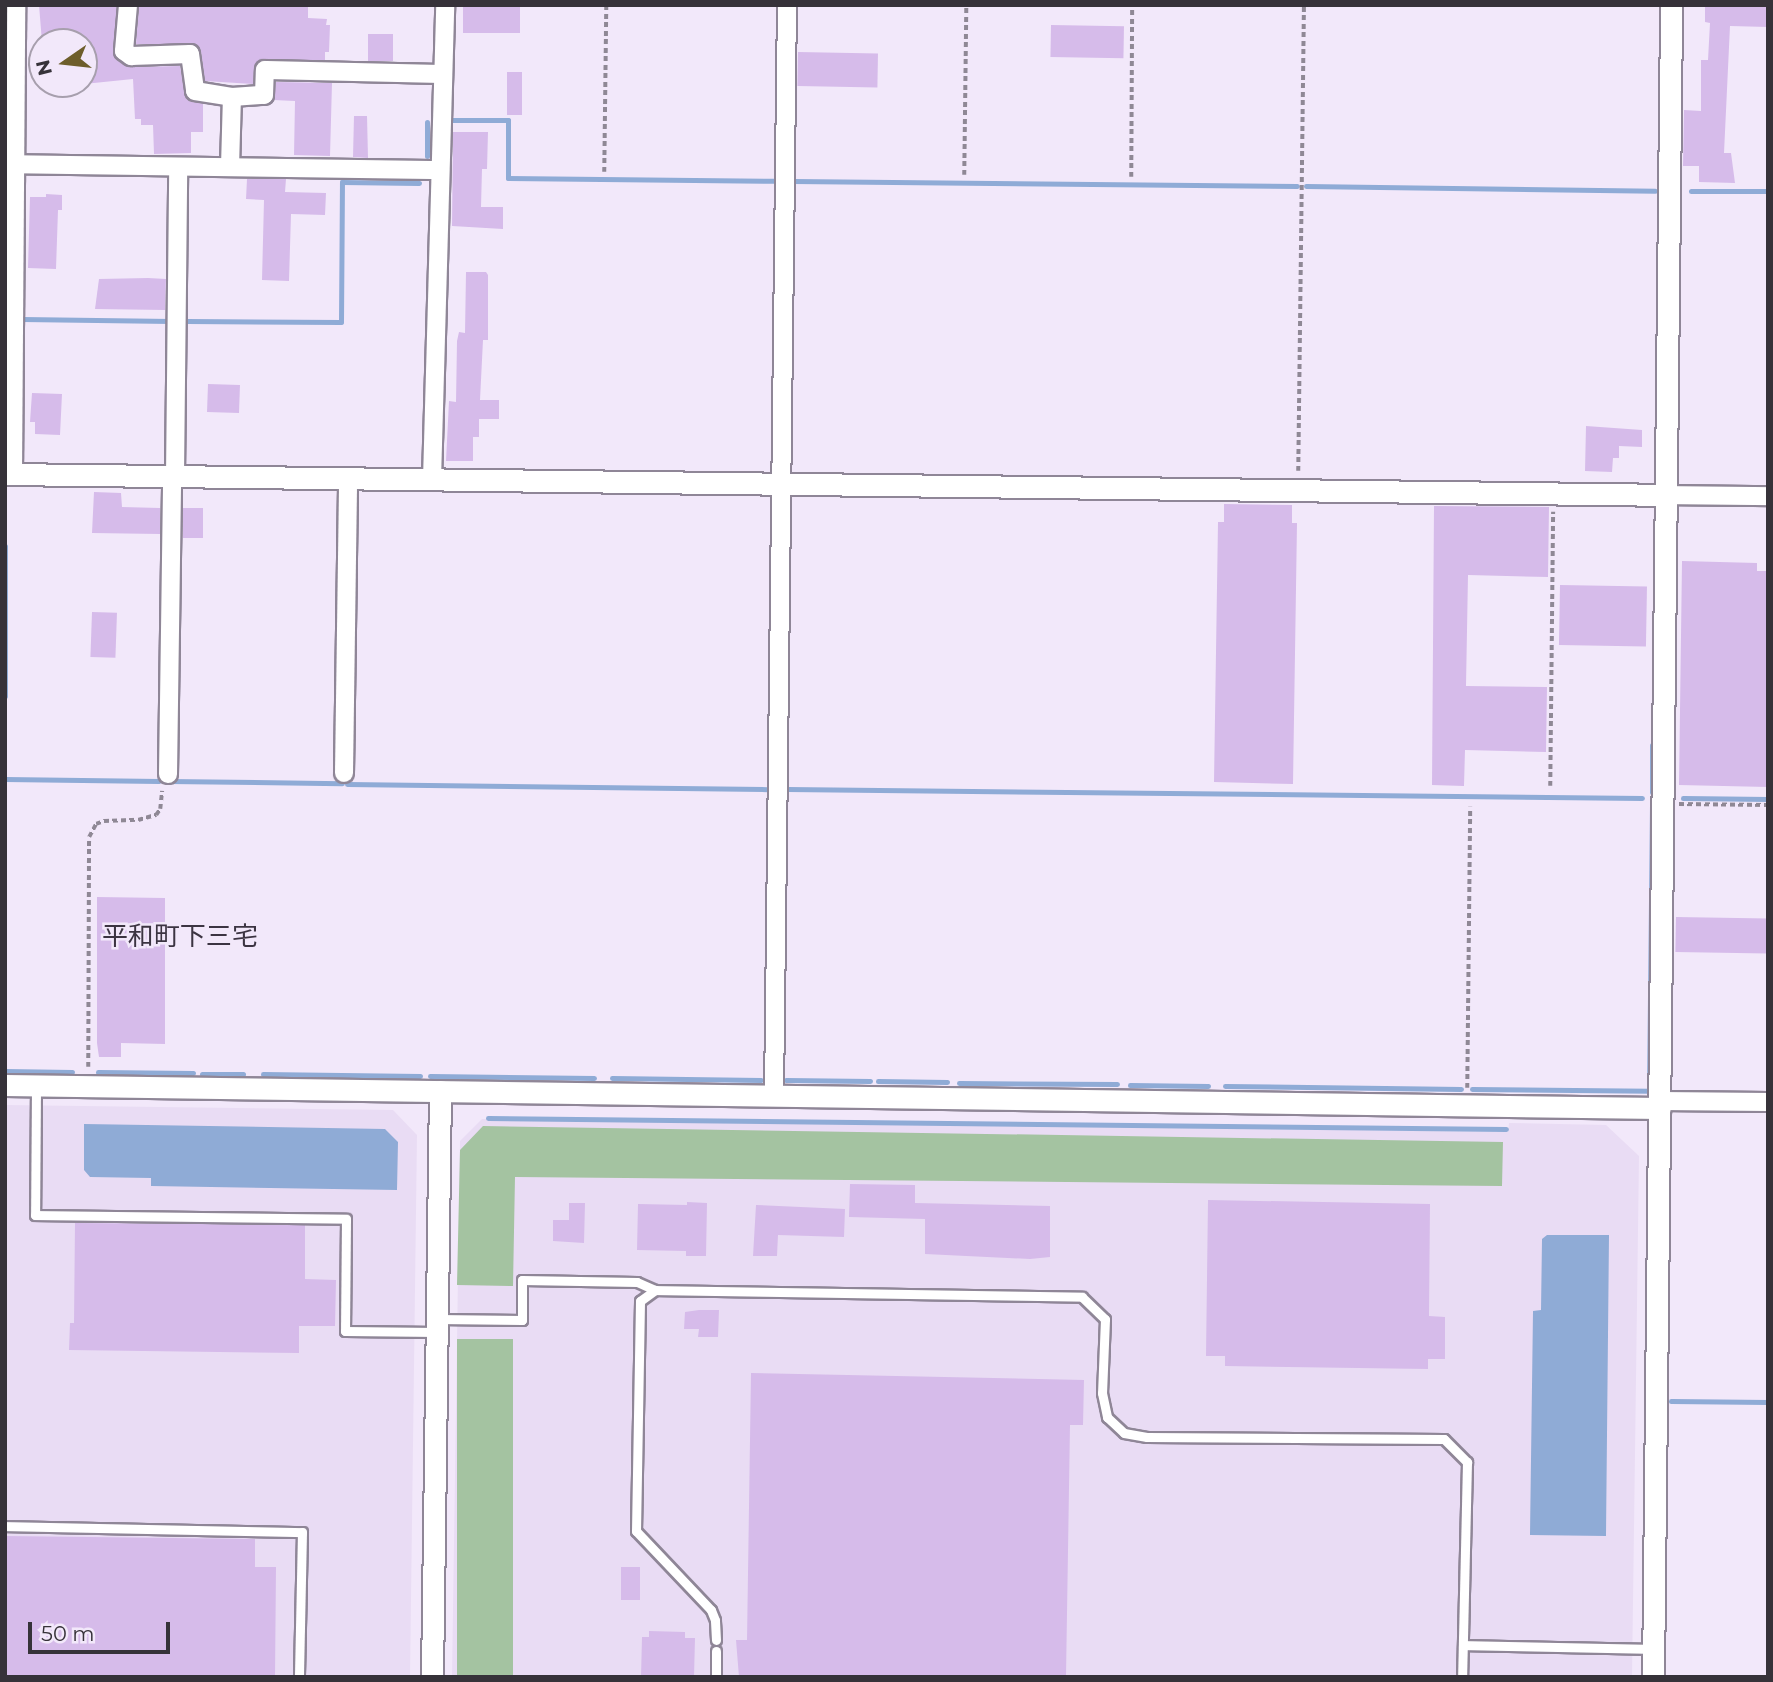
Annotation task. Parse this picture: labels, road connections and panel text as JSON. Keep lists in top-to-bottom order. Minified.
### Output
{"districts":["平和町下三宅"],"scale_bar":"50 m","north":"left"}
